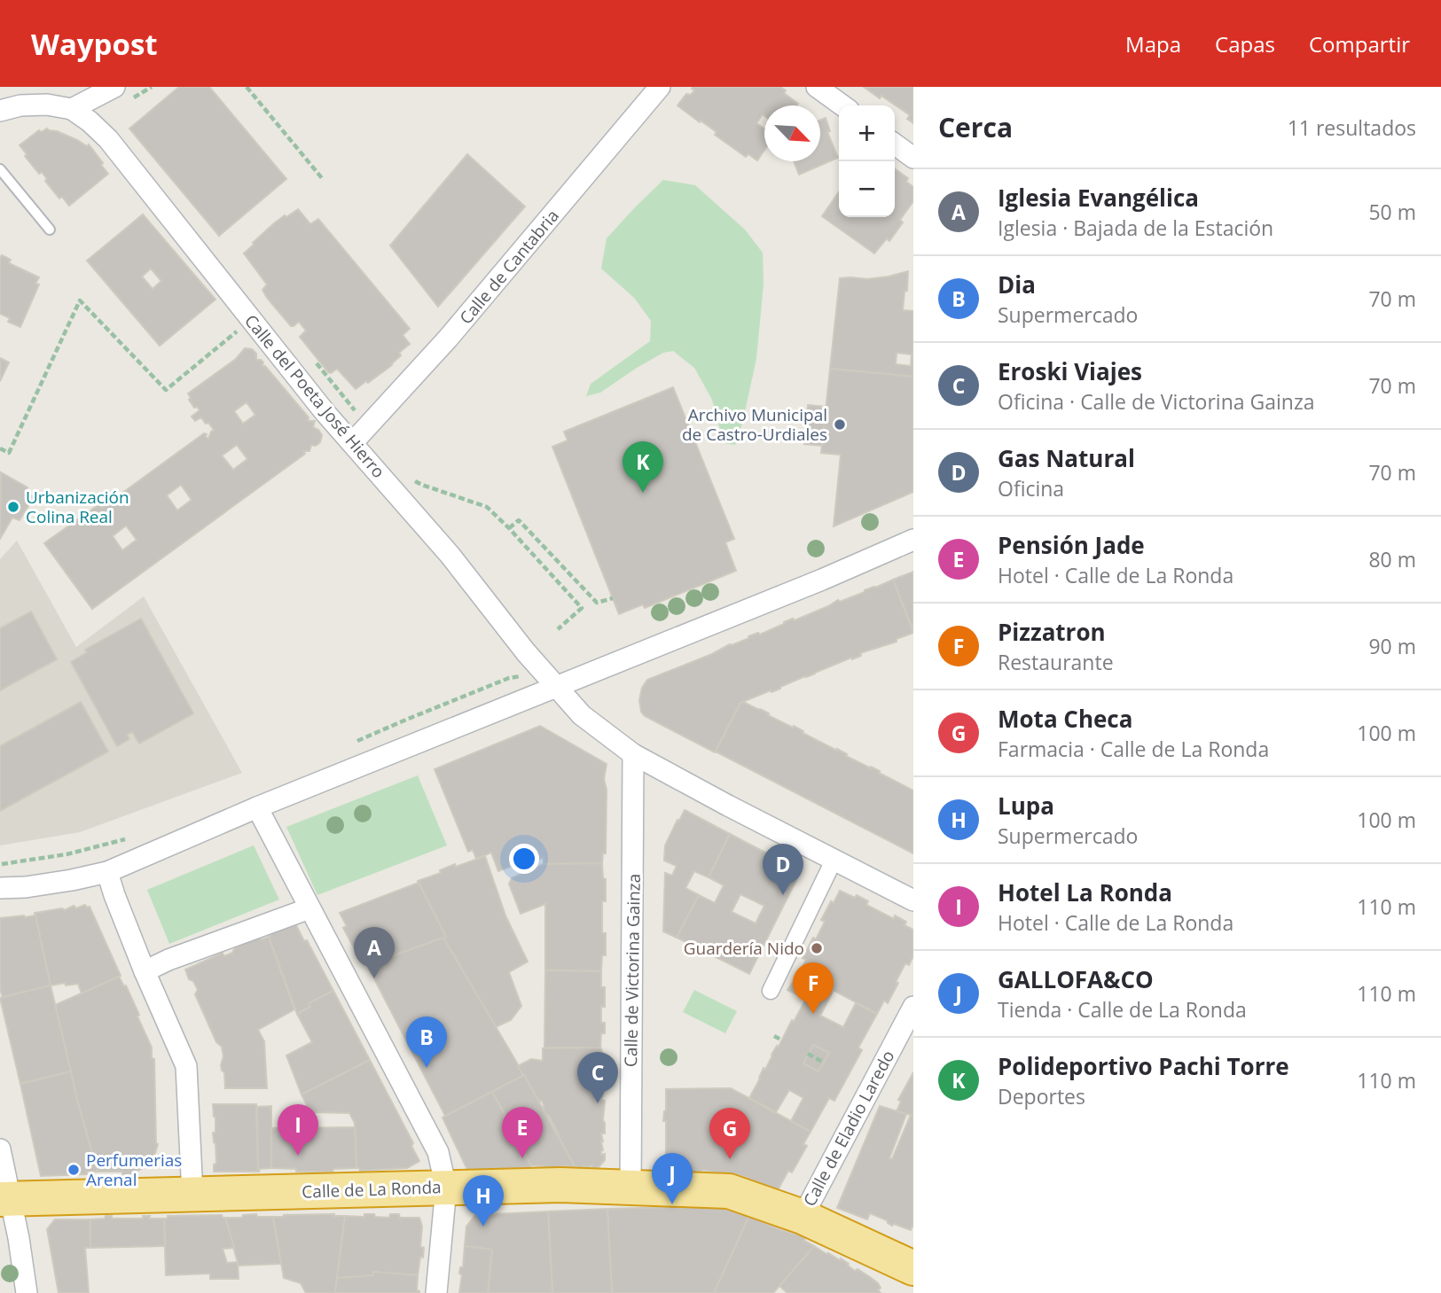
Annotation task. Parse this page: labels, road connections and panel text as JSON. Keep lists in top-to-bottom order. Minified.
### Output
{"streets":{"highway":["Calle de La Ronda"],"street":["Calle de Cantabria","Calle del Poeta José Hierro","Calle de Victorina Gainza","Calle de Eladio Laredo"]},"crossings":[["Calle de Cantabria","Calle del Poeta José Hierro"],["Calle del Poeta José Hierro","Calle de Victorina Gainza"],["Calle de Victorina Gainza","Calle de La Ronda"],["Calle de Eladio Laredo","Calle de La Ronda"]],"places":["Archivo Municipal de Castro-Urdiales","Urbanización Colina Real","Guardería Nido","Perfumerias Arenal"],"north":"bottom right","page":{"header":"Waypost","nav":["Mapa","Capas","Compartir"],"heading":["Cerca","11 resultados"],"map_buttons":["+","−"],"list":[{"mark":"A","name":"Iglesia Evangélica","note":"Iglesia · Bajada de la Estación","value":"50 m"},{"mark":"B","name":"Dia","note":"Supermercado","value":"70 m"},{"mark":"C","name":"Eroski Viajes","note":"Oficina · Calle de Victorina Gainza","value":"70 m"},{"mark":"D","name":"Gas Natural","note":"Oficina","value":"70 m"},{"mark":"E","name":"Pensión Jade","note":"Hotel · Calle de La Ronda","value":"80 m"},{"mark":"F","name":"Pizzatron","note":"Restaurante","value":"90 m"},{"mark":"G","name":"Mota Checa","note":"Farmacia · Calle de La Ronda","value":"100 m"},{"mark":"H","name":"Lupa","note":"Supermercado","value":"100 m"},{"mark":"I","name":"Hotel La Ronda","note":"Hotel · Calle de La Ronda","value":"110 m"},{"mark":"J","name":"GALLOFA&CO","note":"Tienda · Calle de La Ronda","value":"110 m"},{"mark":"K","name":"Polideportivo Pachi Torre","note":"Deportes","value":"110 m"}],"pins":["K","D","A","F","B","C","I","E","G","J","H"]}}
